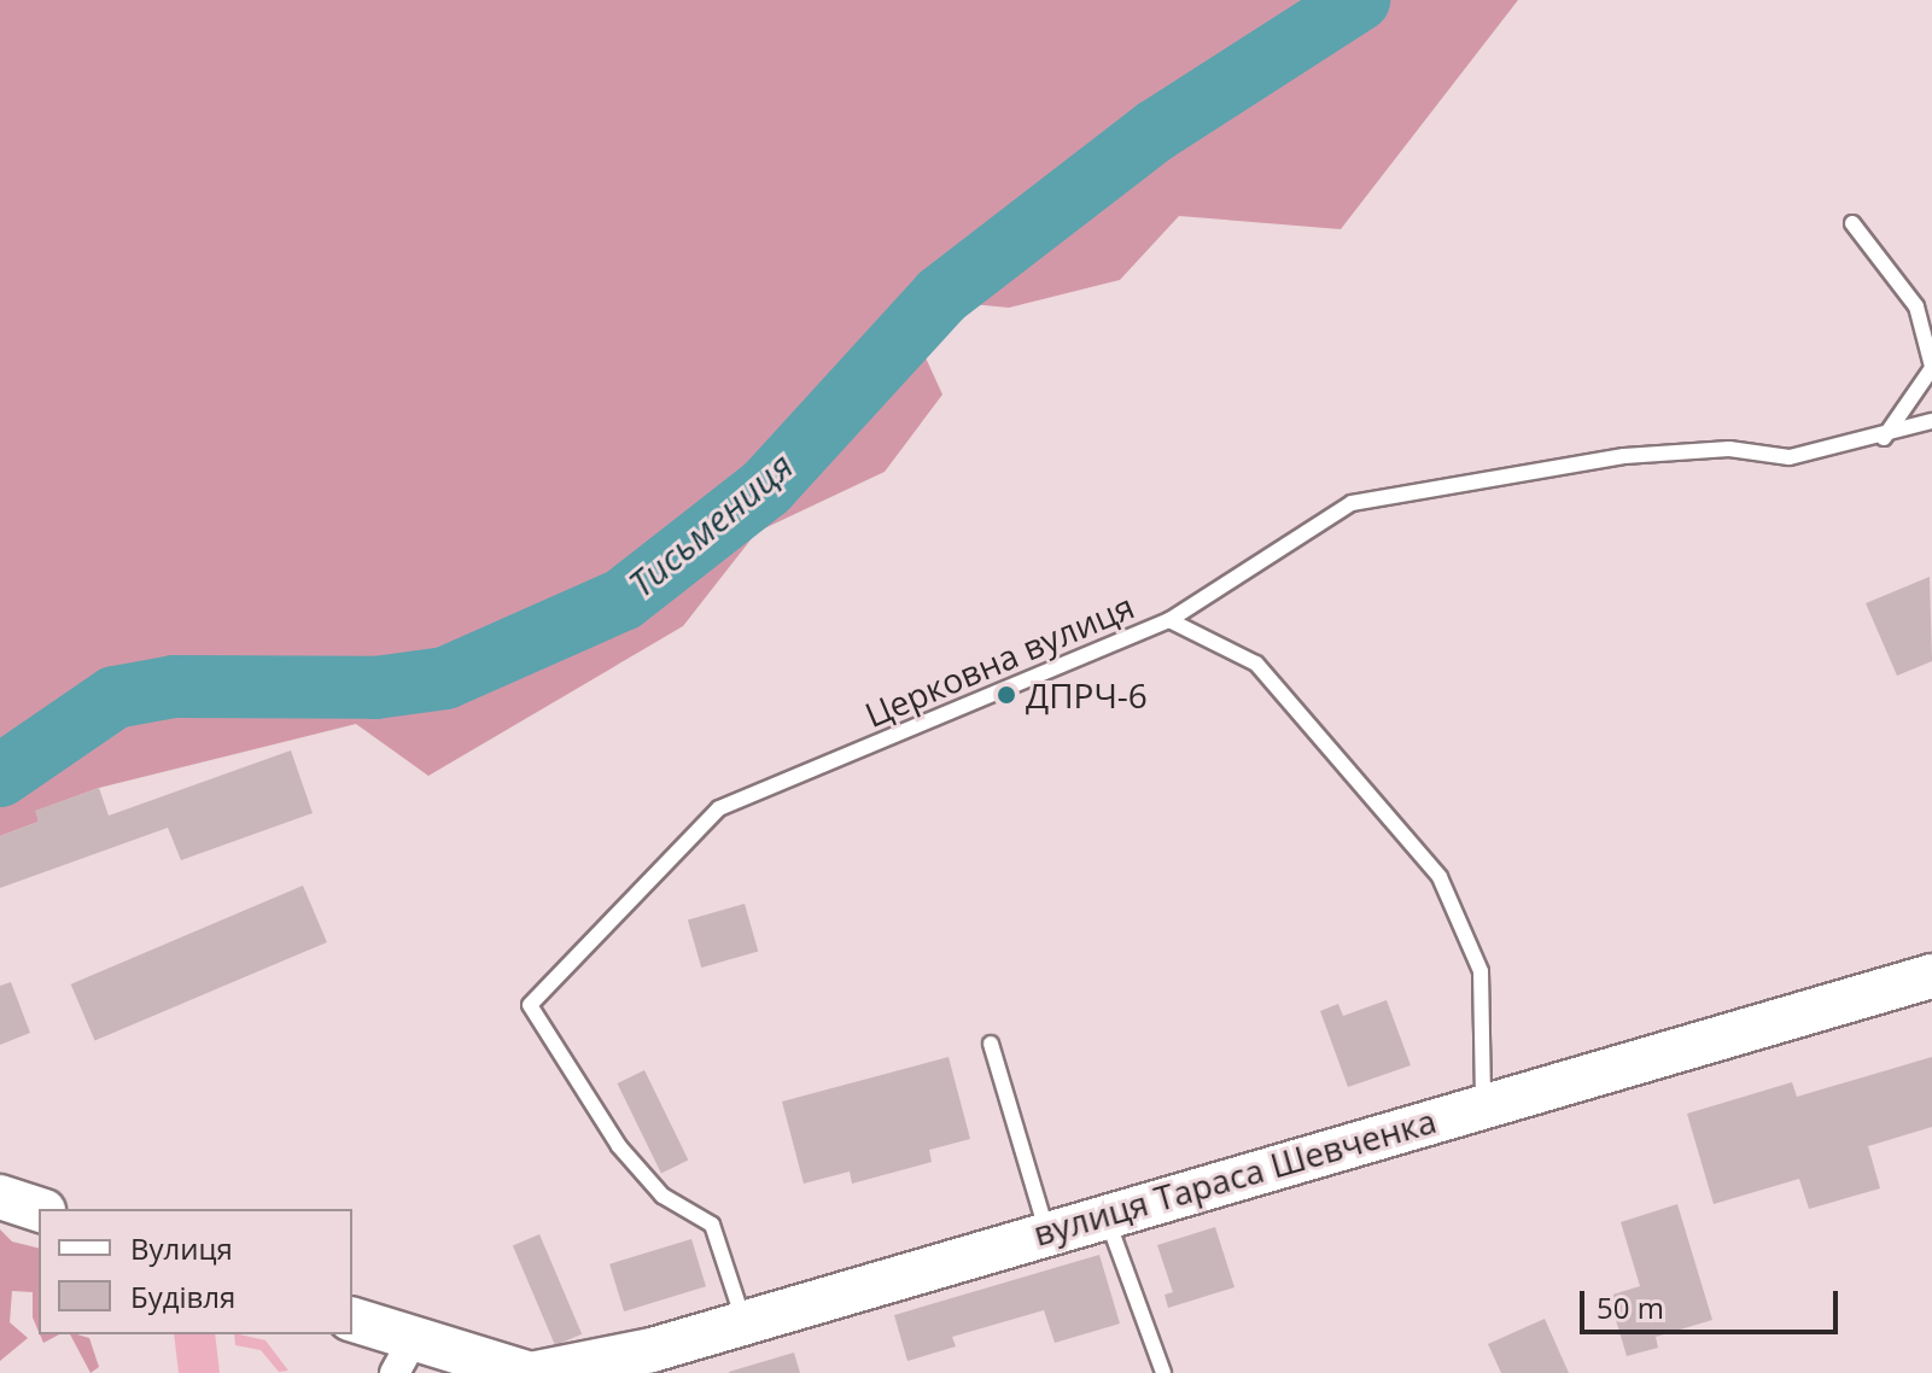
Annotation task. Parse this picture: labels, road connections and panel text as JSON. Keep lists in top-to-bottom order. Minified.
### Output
{"streets":{"main road":["вулиця Тараса Шевченка"],"lane":["Церковна вулиця"]},"crossings":[["Церковна вулиця","вулиця Тараса Шевченка"]],"water":["Тисьмениця"],"places":["ДПРЧ-6"],"legend":["Вулиця","Будівля"],"scale_bar":"50 m"}
